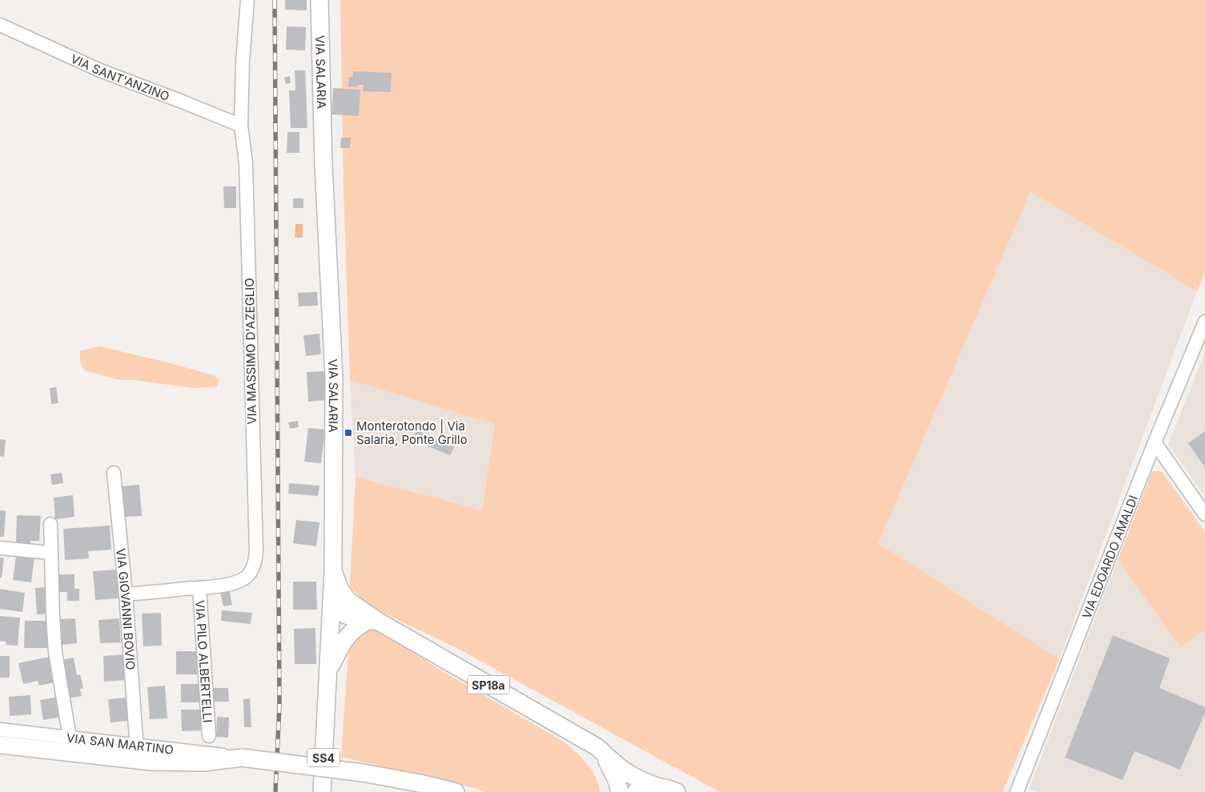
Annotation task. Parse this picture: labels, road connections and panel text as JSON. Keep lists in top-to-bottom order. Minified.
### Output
{"streets":{"main road":["VIA SALARIA","SP18a","SS4"],"street":["VIA SANT'ANZINO","VIA MASSIMO D'AZEGLIO","VIA EDOARDO AMALDI","VIA GIOVANNI BOVIO","VIA PILO ALBERTELLI","VIA SAN MARTINO"]},"crossings":[["VIA SANT'ANZINO","VIA MASSIMO D'AZEGLIO"],["VIA MASSIMO D'AZEGLIO","VIA GIOVANNI BOVIO"],["VIA MASSIMO D'AZEGLIO","VIA PILO ALBERTELLI"],["VIA GIOVANNI BOVIO","VIA SAN MARTINO"]],"places":{"transit":["Monterotondo | Via Salaria, Ponte Grillo"]}}
